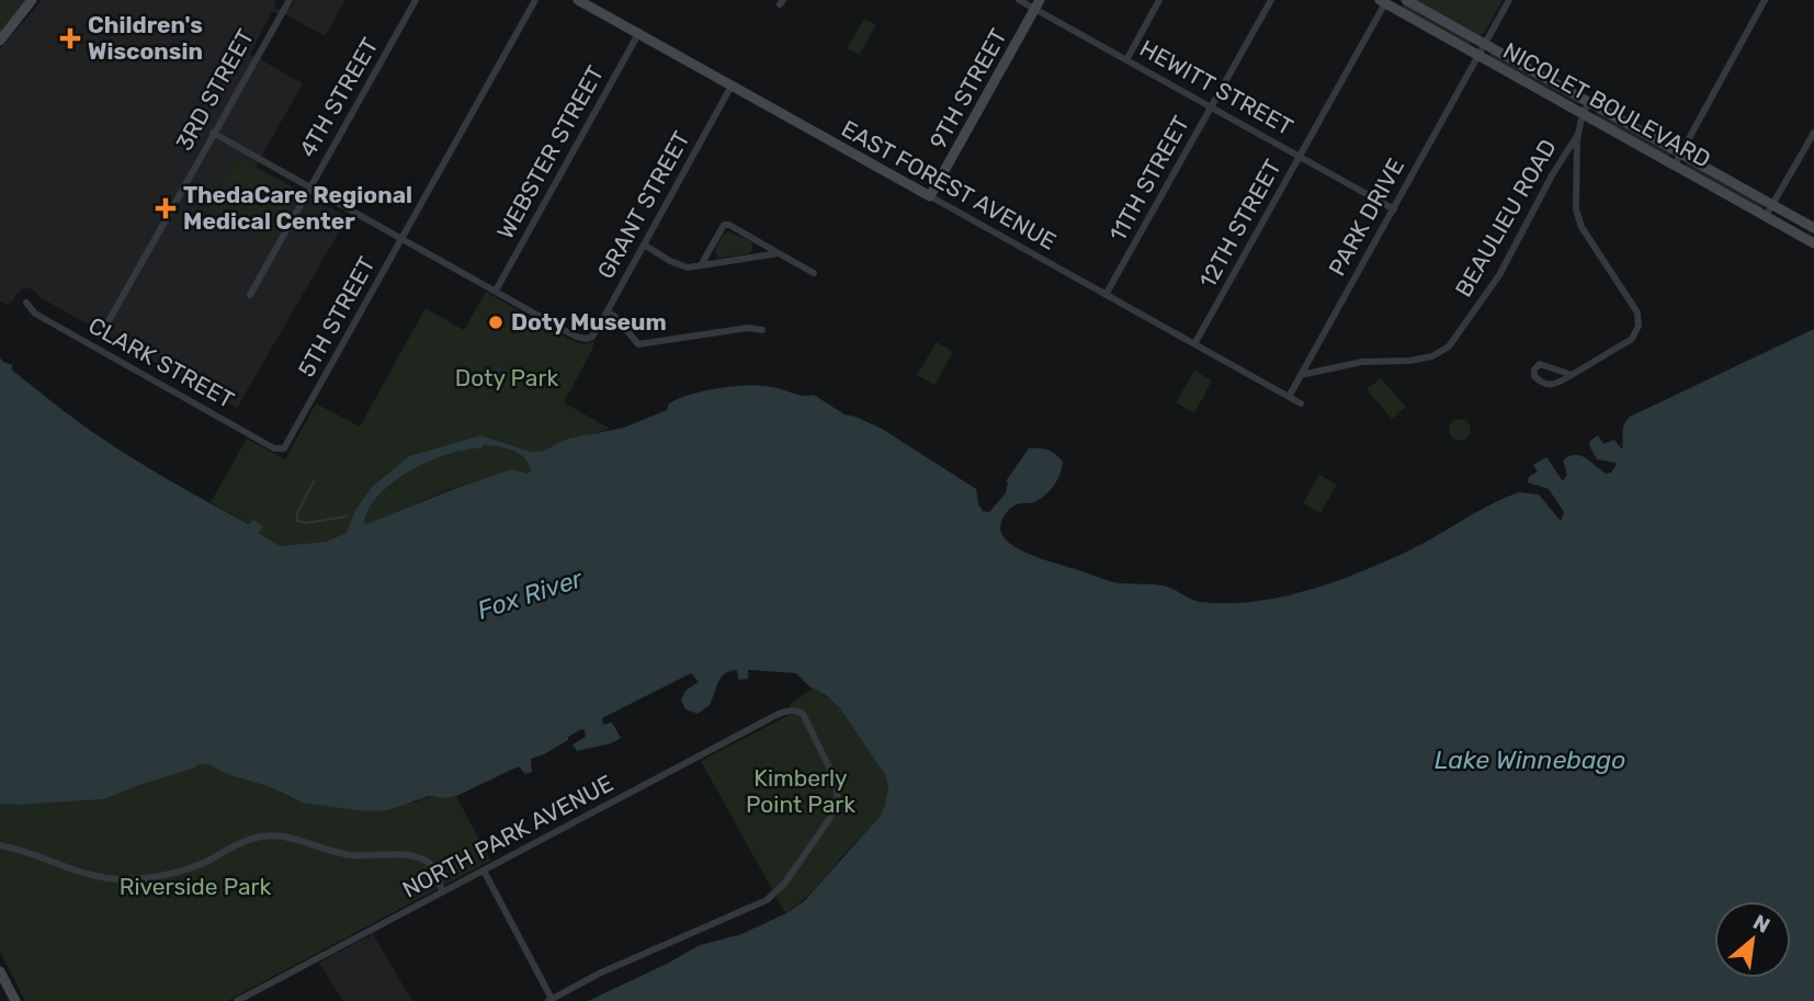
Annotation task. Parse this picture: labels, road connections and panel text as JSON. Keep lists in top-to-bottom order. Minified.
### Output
{"streets":{"street":["HEWITT STREET","9TH STREET","3RD STREET","4TH STREET","NICOLET BOULEVARD","WEBSTER STREET","11TH STREET","EAST FOREST AVENUE","GRANT STREET","PARK DRIVE","BEAULIEU ROAD","12TH STREET","5TH STREET","CLARK STREET","NORTH PARK AVENUE"]},"crossings":[["HEWITT STREET","9TH STREET"],["HEWITT STREET","11TH STREET"],["HEWITT STREET","PARK DRIVE"],["HEWITT STREET","12TH STREET"],["9TH STREET","EAST FOREST AVENUE"],["NICOLET BOULEVARD","PARK DRIVE"],["NICOLET BOULEVARD","12TH STREET"],["WEBSTER STREET","EAST FOREST AVENUE"],["WEBSTER STREET","GRANT STREET"],["11TH STREET","EAST FOREST AVENUE"],["EAST FOREST AVENUE","GRANT STREET"],["EAST FOREST AVENUE","PARK DRIVE"],["EAST FOREST AVENUE","12TH STREET"],["PARK DRIVE","BEAULIEU ROAD"],["5TH STREET","CLARK STREET"]],"water":["Fox River","Lake Winnebago"],"parks":["Doty Park","Kimberly Point Park","Riverside Park"],"places":{"health":["Children's Wisconsin","ThedaCare Regional Medical Center"],"other":["Doty Museum"]},"north":"top right"}
